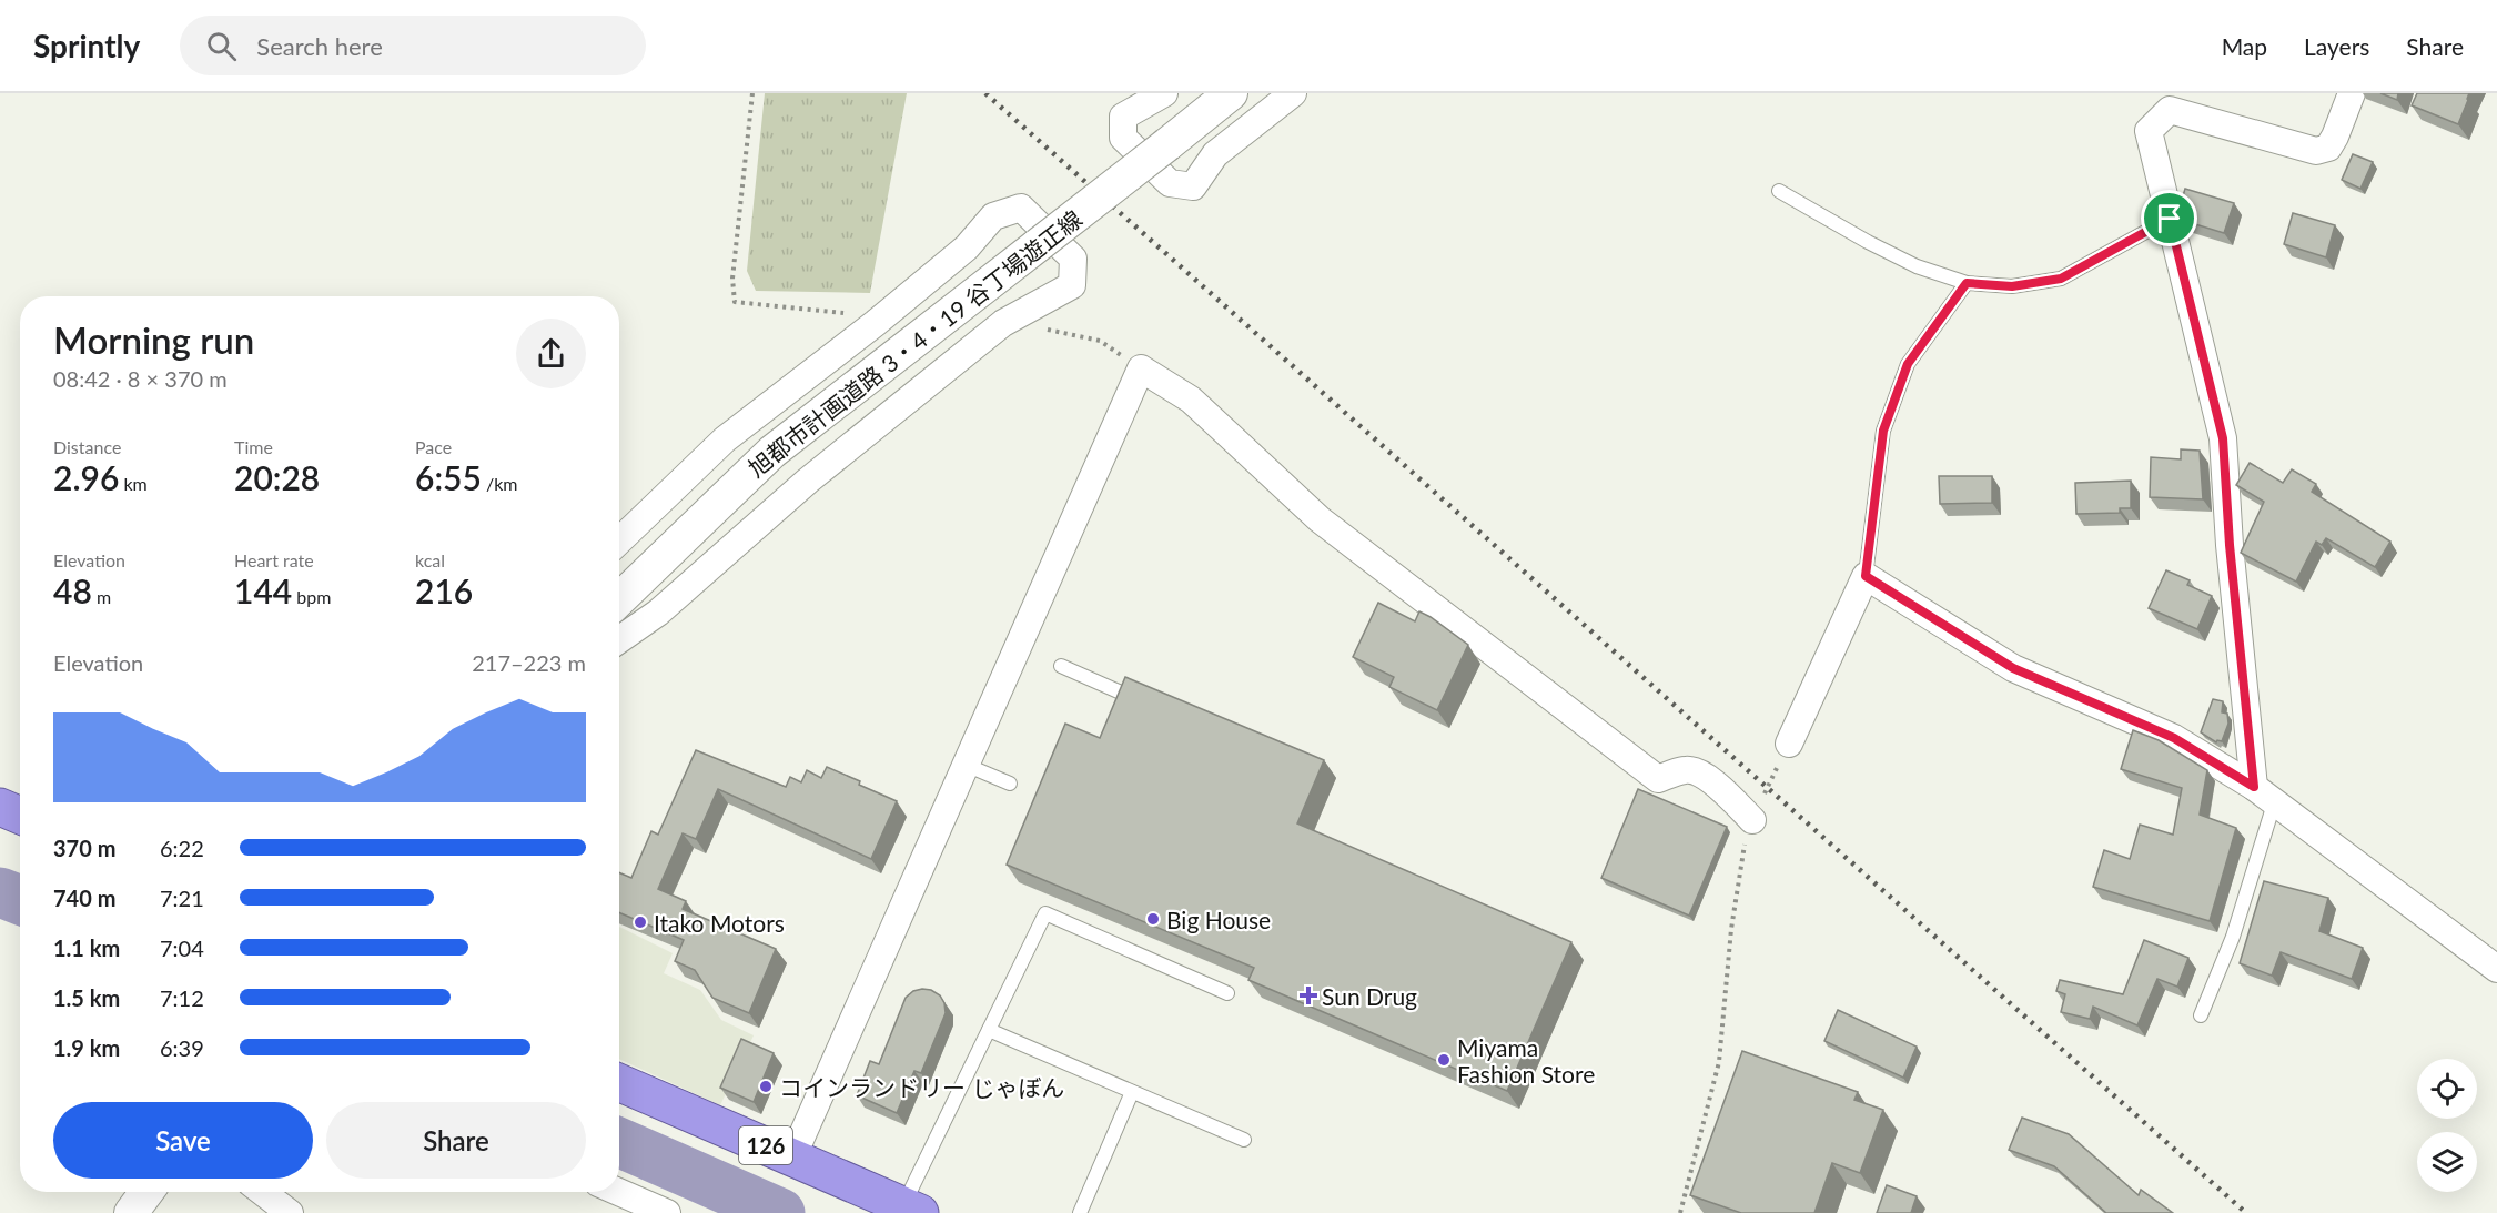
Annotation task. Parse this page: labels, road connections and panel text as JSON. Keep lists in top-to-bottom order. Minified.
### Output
{"streets":{"highway":["126"],"street":["旭都市計画道路 3・4・19 谷丁場遊正線"]},"places":{"other":["Big House","Itako Motors","Miyama Fashion Store","コインランドリー じゃぼん"],"health":["Sun Drug"]},"page":{"header":"Sprintly","search":"Search here","nav":["Map","Layers","Share"],"heading":["Morning run","08:42 · 8 × 370 m"],"stats":[["Distance","2.96 km"],["Time","20:28"],["Pace","6:55 /km"],["Elevation","48 m"],["Heart rate","144 bpm"],["kcal","216"]],"chart":["Elevation","217–223 m"],"list":[{"name":"370 m","note":"6:22"},{"name":"740 m","note":"7:21"},{"name":"1.1 km","note":"7:04"},{"name":"1.5 km","note":"7:12"},{"name":"1.9 km","note":"6:39"}],"buttons":["Save","Share"]}}
